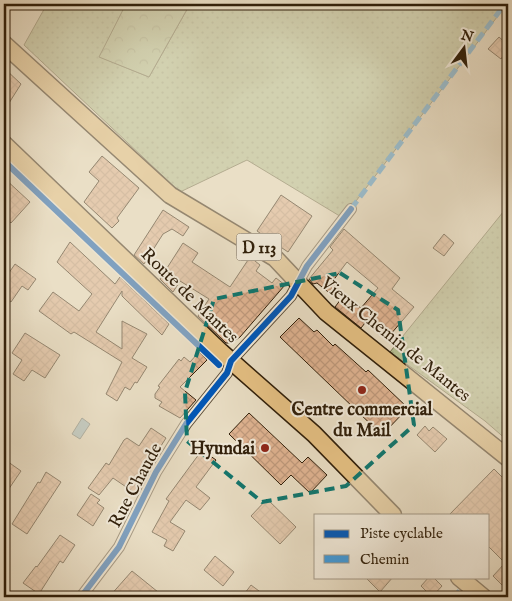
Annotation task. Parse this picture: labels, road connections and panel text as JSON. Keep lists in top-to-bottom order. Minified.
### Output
{"streets":{"main road":["D 113","Route de Mantes","Vieux Chemin de Mantes"],"street":["Rue Chaude"]},"crossings":[["Route de Mantes","Rue Chaude"],["Vieux Chemin de Mantes","Rue Chaude"]],"places":["Centre commercial du Mail","Hyundai"],"legend":["Piste cyclable","Chemin"],"north":"top"}
